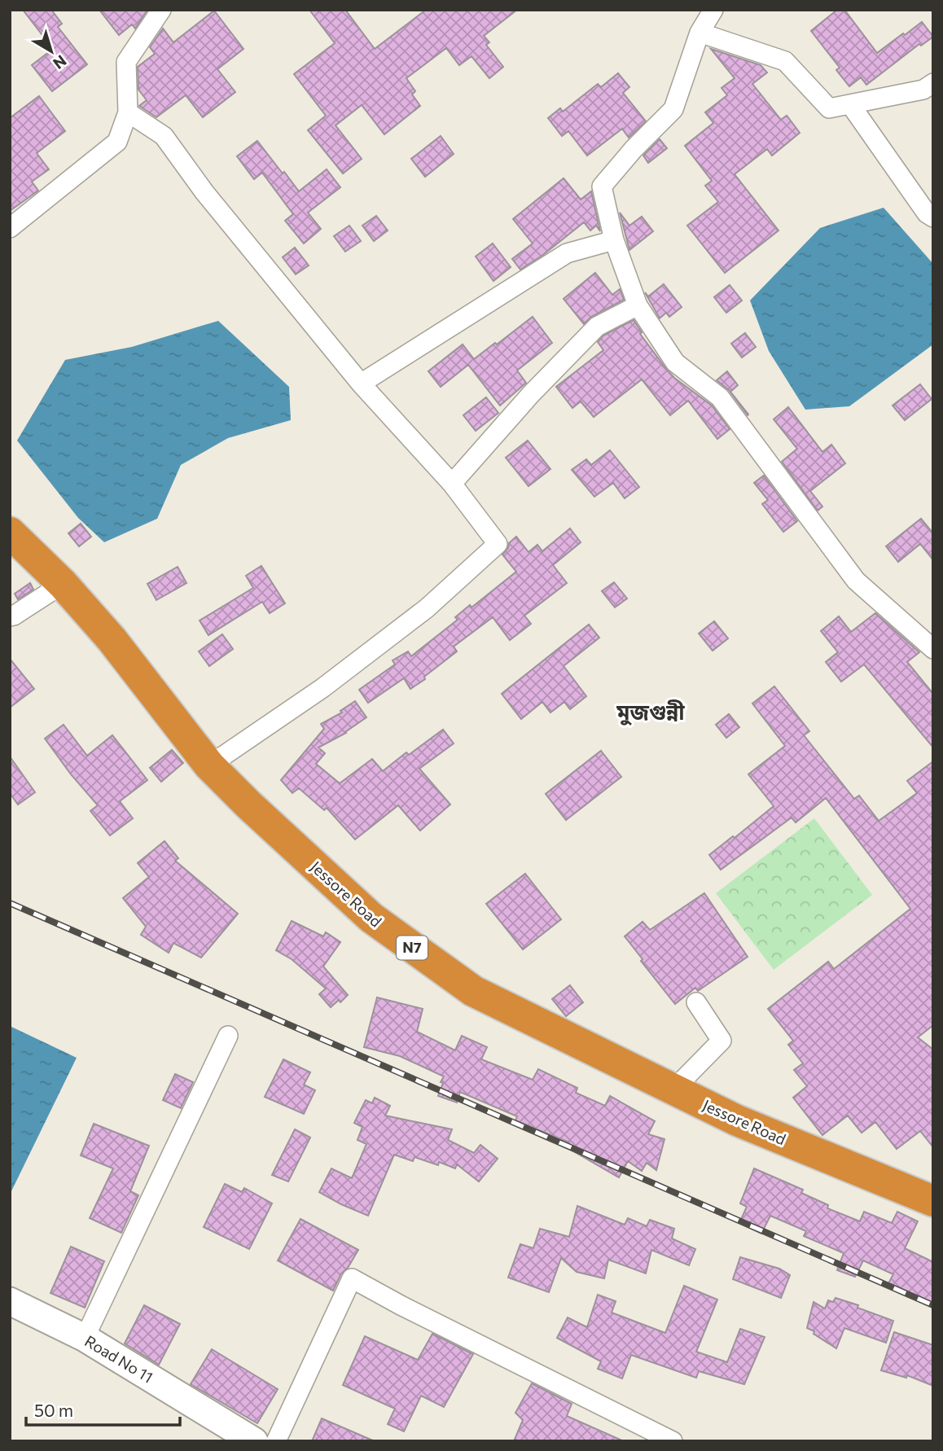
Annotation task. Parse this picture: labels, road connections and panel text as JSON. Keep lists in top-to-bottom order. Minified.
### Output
{"streets":{"highway":["Jessore Road","N7"],"street":["Road No 11"]},"districts":["মুজগুন্নী"],"scale_bar":"50 m","north":"bottom right"}
